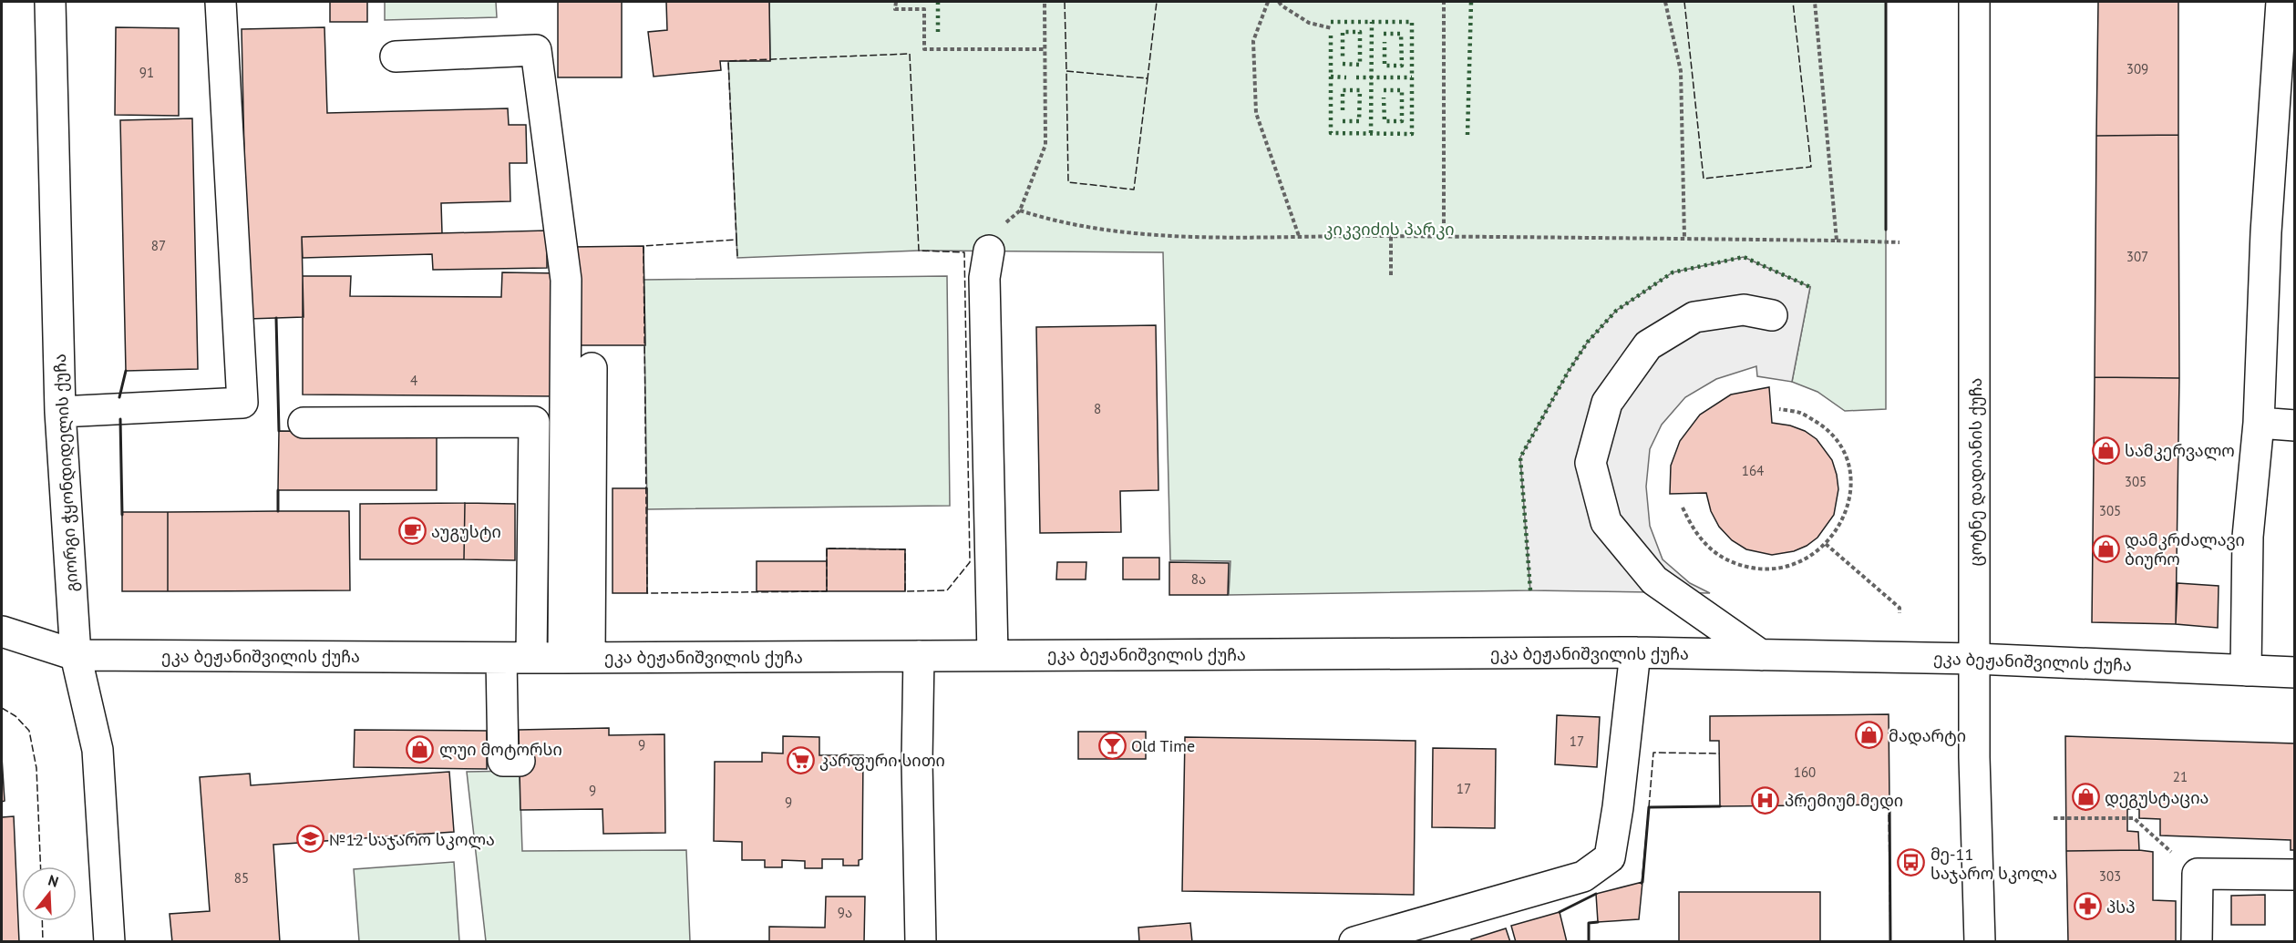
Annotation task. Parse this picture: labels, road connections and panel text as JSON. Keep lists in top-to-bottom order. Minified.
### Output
{"streets":{"street":["ცოტნე დადიანის ქუჩა","გიორგი ჭყონდიდელის ქუჩა","ეკა ბეჟანიშვილის ქუჩა"]},"crossings":[["ცოტნე დადიანის ქუჩა","ეკა ბეჟანიშვილის ქუჩა"],["გიორგი ჭყონდიდელის ქუჩა","ეკა ბეჟანიშვილის ქუჩა"]],"parks":["კიკვიძის პარკი"],"places":{"shop":["სამკერვალო","დამკრძალავი ბიურო","მადარტი","ლუი მოტორსი","დეგუსტაცია"],"cafe":["აუგუსტი"],"bar":["Old Time"],"supermarket":["კარფური სითი"],"hospital":["პრემიუმ მედი"],"school or university":["№12 საჯარო სკოლა"],"bus stop":["მე-11 საჯარო სკოლა"],"pharmacy":["პსპ"]},"house_numbers":["309","91","87","307","4","8","164","305","305","8ა","17","9","160","21","17","9","9","303","85","9ა"],"north":"top"}
